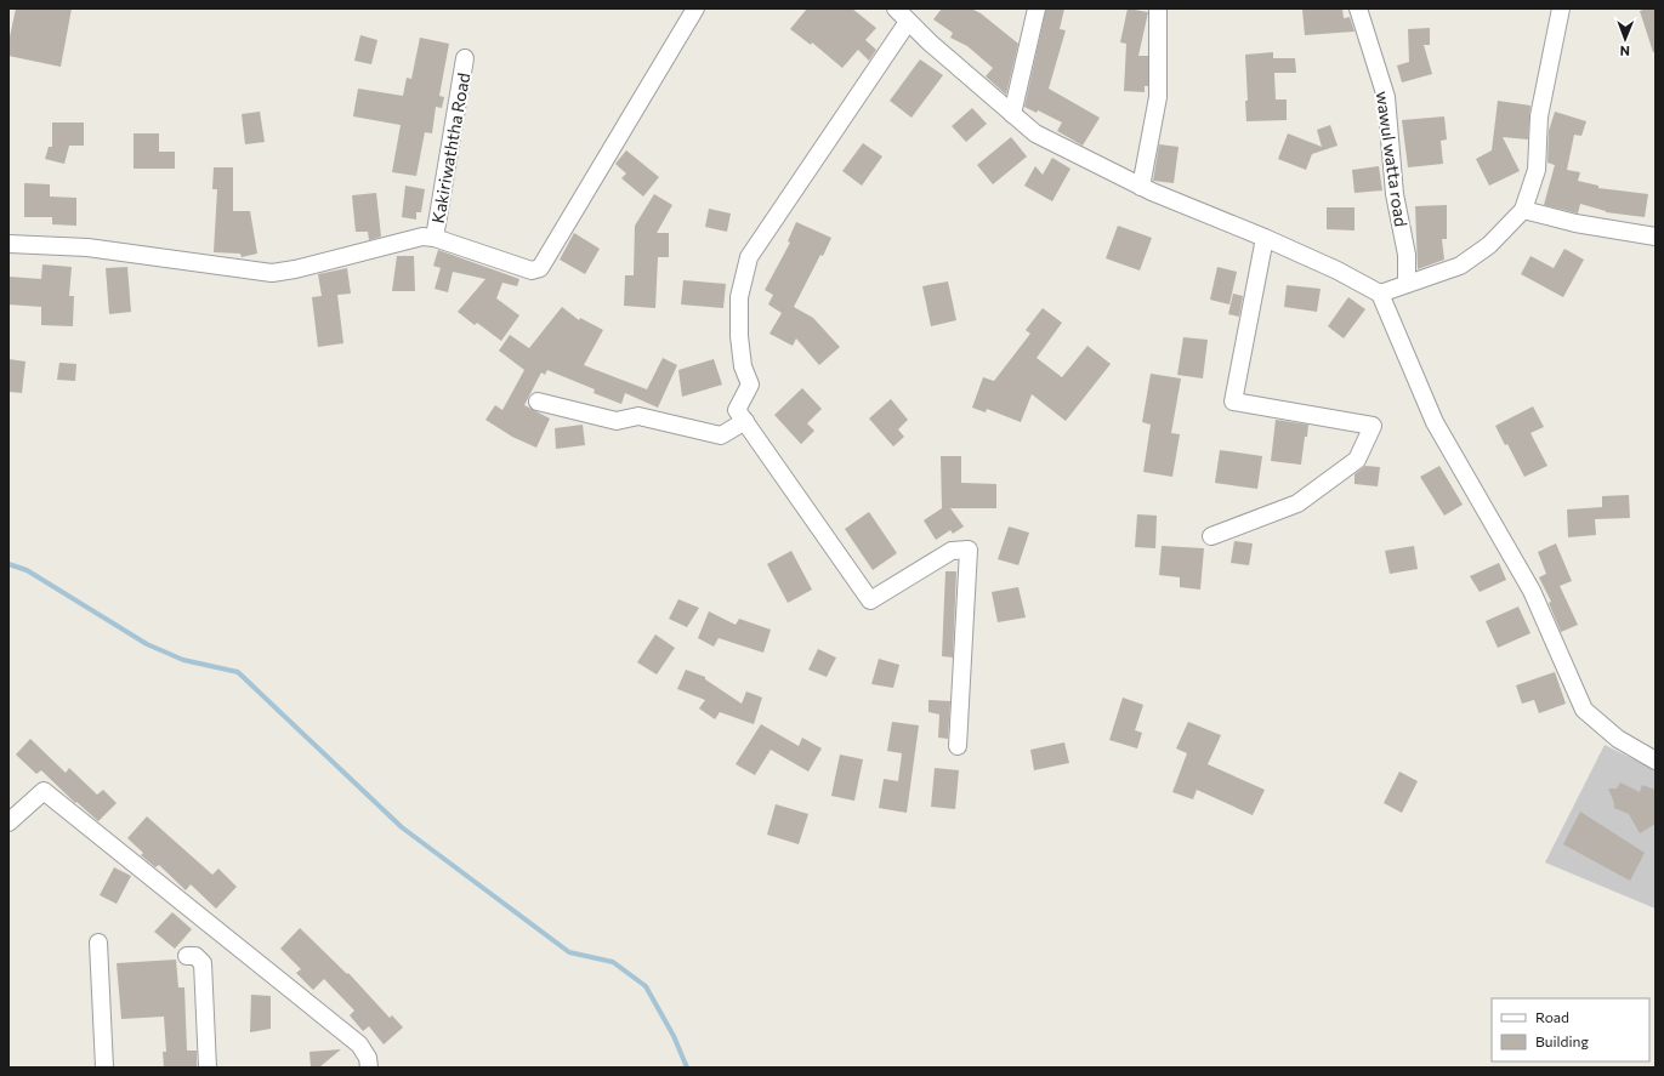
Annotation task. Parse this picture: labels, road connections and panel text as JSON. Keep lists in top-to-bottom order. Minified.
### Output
{"streets":{"street":["Kakiriwaththa Road","wawul watta road"]},"legend":["Road","Building"],"north":"bottom"}
